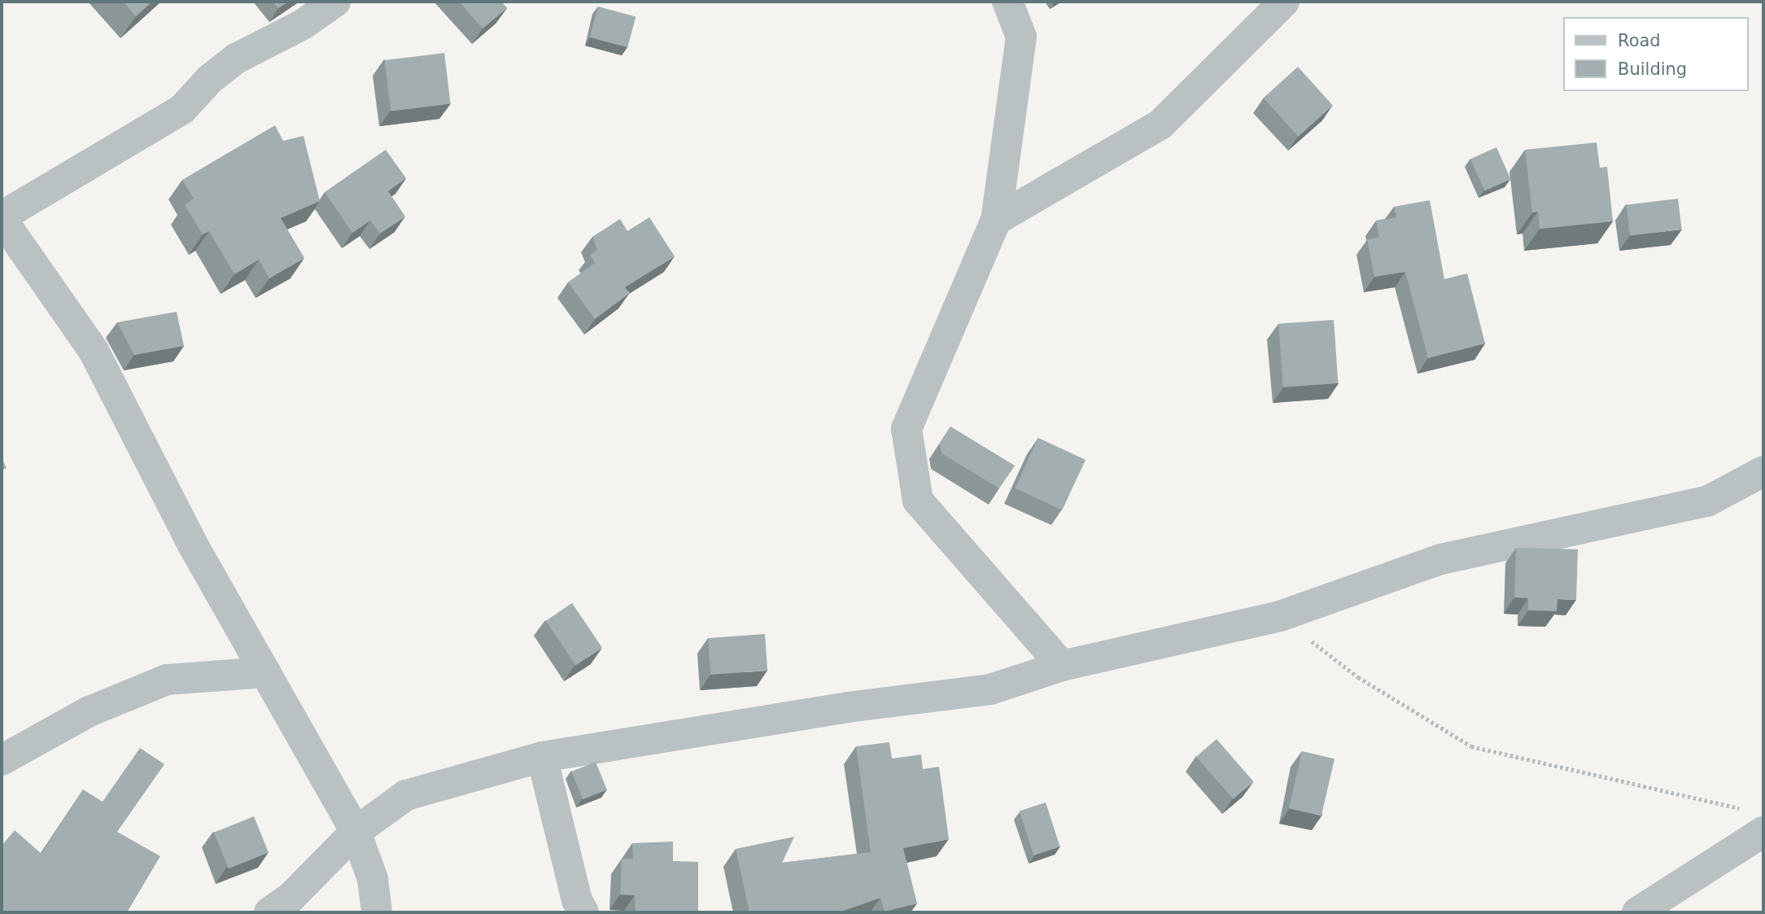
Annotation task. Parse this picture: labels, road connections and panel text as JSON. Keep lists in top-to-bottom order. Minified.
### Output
{"legend":["Road","Building"]}
